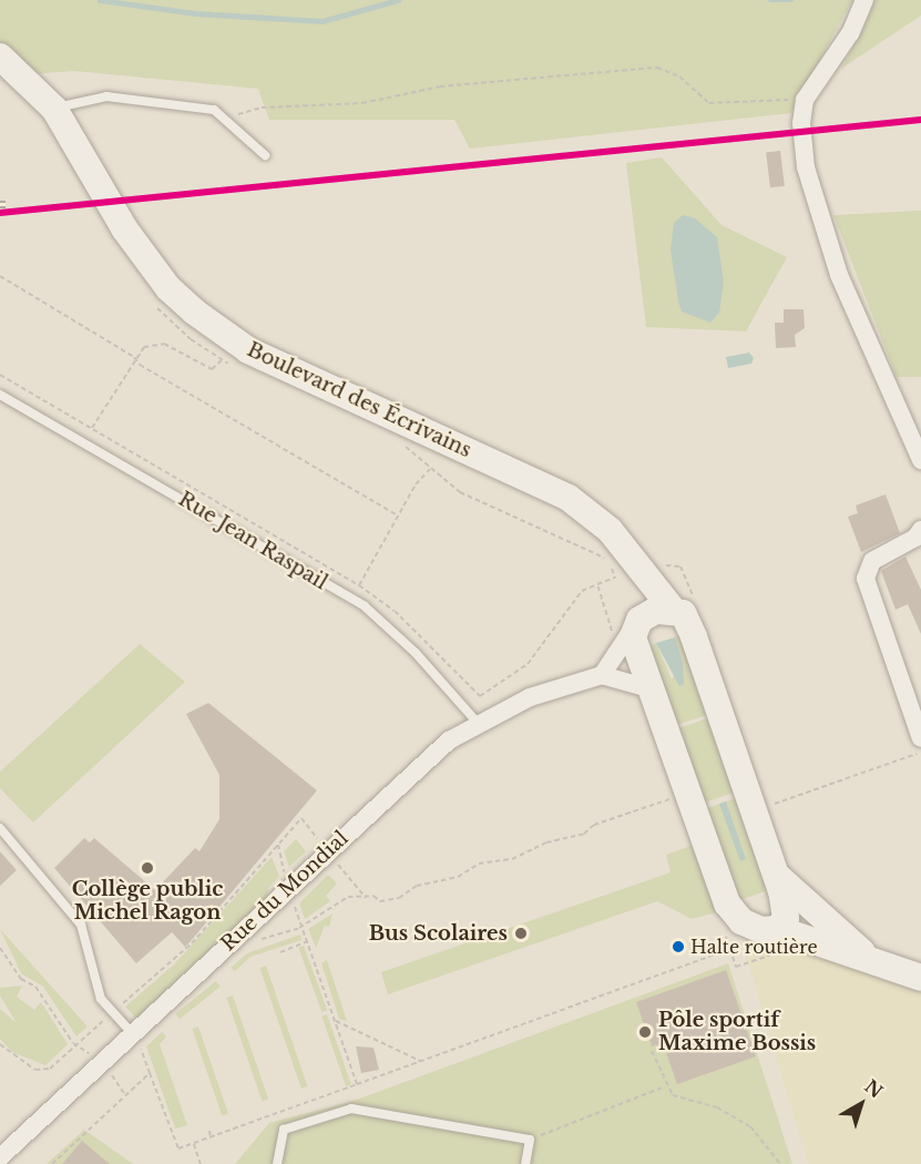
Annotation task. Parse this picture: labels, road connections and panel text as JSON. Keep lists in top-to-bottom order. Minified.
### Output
{"streets":{"main road":["Boulevard des Écrivains"],"street":["Rue du Mondial"],"lane":["Rue Jean Raspail"]},"crossings":[["Rue Jean Raspail","Rue du Mondial"]],"places":["Collège public Michel Ragon","Bus Scolaires","Halte routière","Pôle sportif Maxime Bossis"],"north":"top right"}
